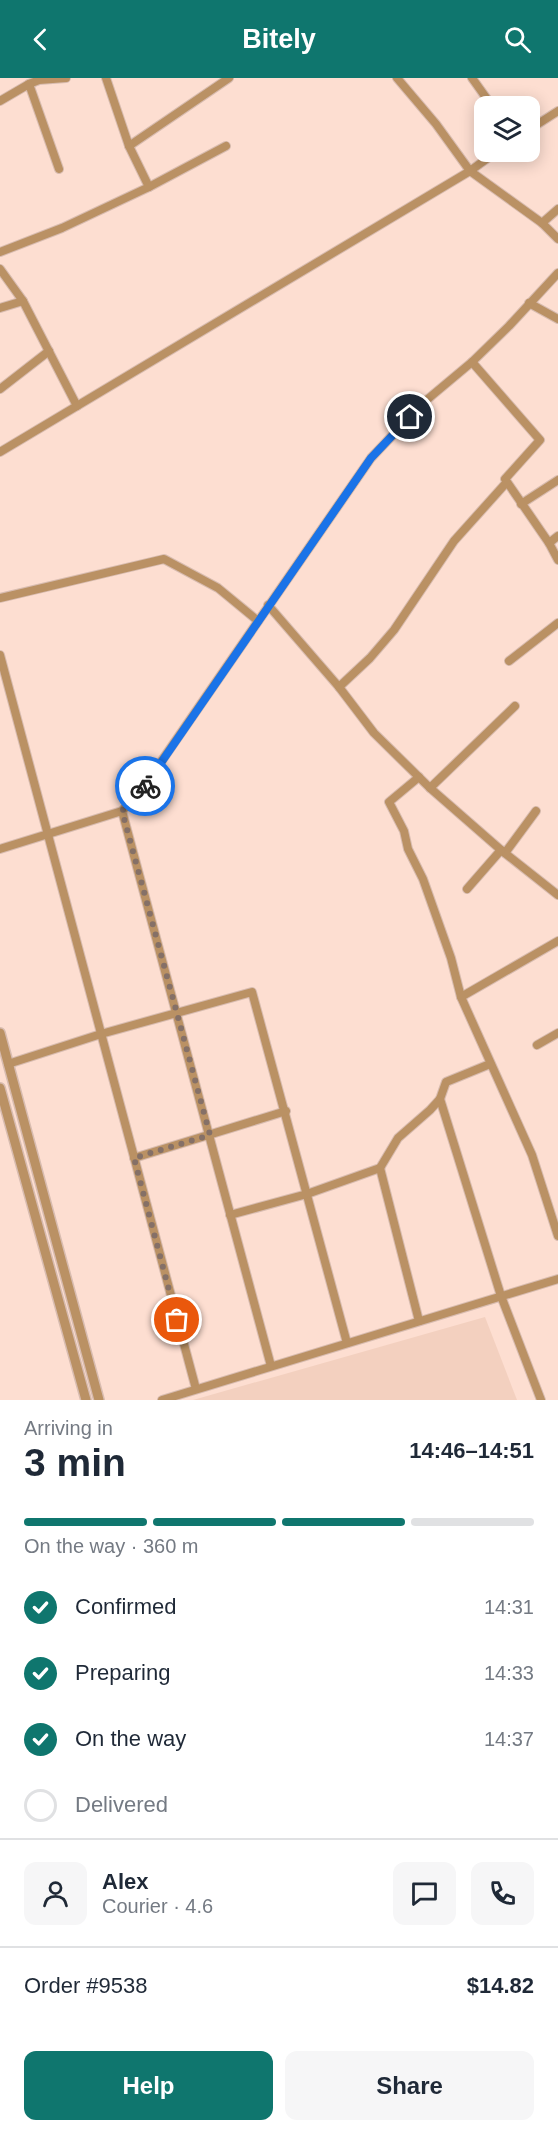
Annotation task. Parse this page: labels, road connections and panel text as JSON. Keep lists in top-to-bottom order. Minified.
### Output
{"page":{"header":"Bitely","heading":["3 min","Arriving in","14:46–14:51"],"panel":["Alex","Courier · 4.6","Order #9538","$14.82"],"bar":"On the way · 360 m","list":[["Confirmed","14:31"],["Preparing","14:33"],["On the way","14:37"],"Delivered"],"buttons":["Help","Share"]}}
